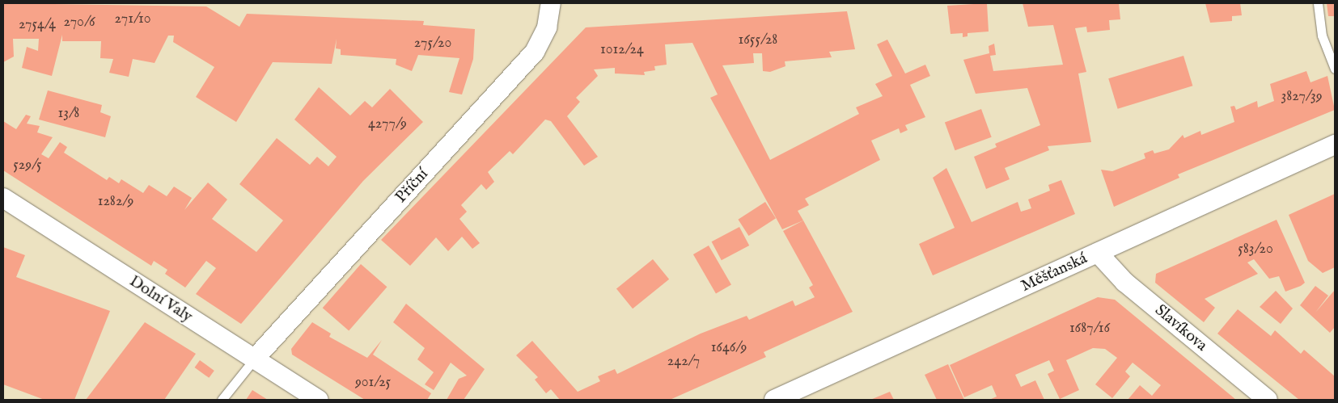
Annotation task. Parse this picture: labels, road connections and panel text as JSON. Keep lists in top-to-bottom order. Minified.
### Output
{"streets":{"street":["Příční","Měšťanská","Dolní Valy","Slavíkova"]},"crossings":[["Příční","Dolní Valy"],["Měšťanská","Slavíkova"]],"house_numbers":["271/10","270/6","2754/4","1655/28","275/20","1012/24","3827/39","13/8","4277/9","529/5","1282/9","583/20","1687/16","1646/9","242/7","901/25"]}
